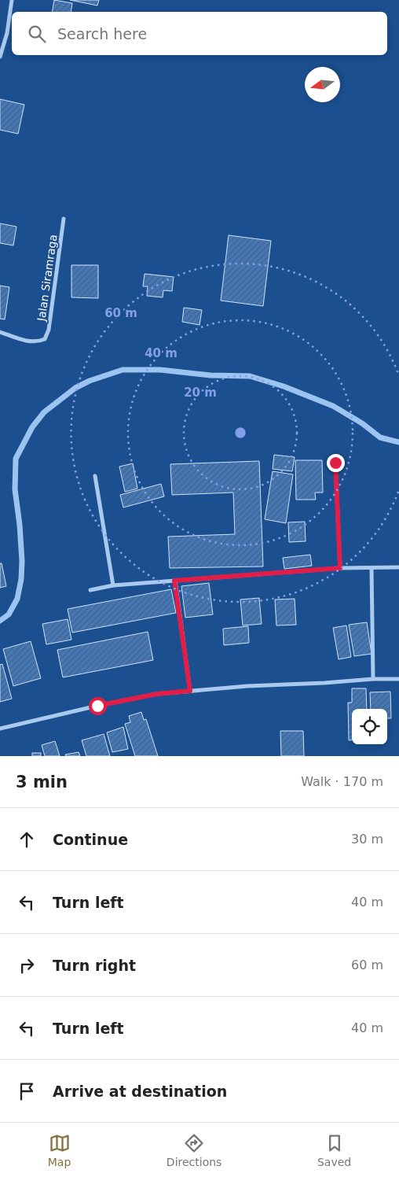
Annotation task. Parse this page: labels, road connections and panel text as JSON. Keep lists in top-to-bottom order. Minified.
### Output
{"streets":{"street":["Jalan Siramraga"]},"north":"left","page":{"search":"Search here","heading":["3 min","Walk · 170 m"],"list":[["Continue","30 m"],["Turn left","40 m"],["Turn right","60 m"],["Turn left","40 m"],"Arrive at destination"],"nav":["Map","Directions","Saved"]},"rings":["60 m","40 m","20 m"]}
